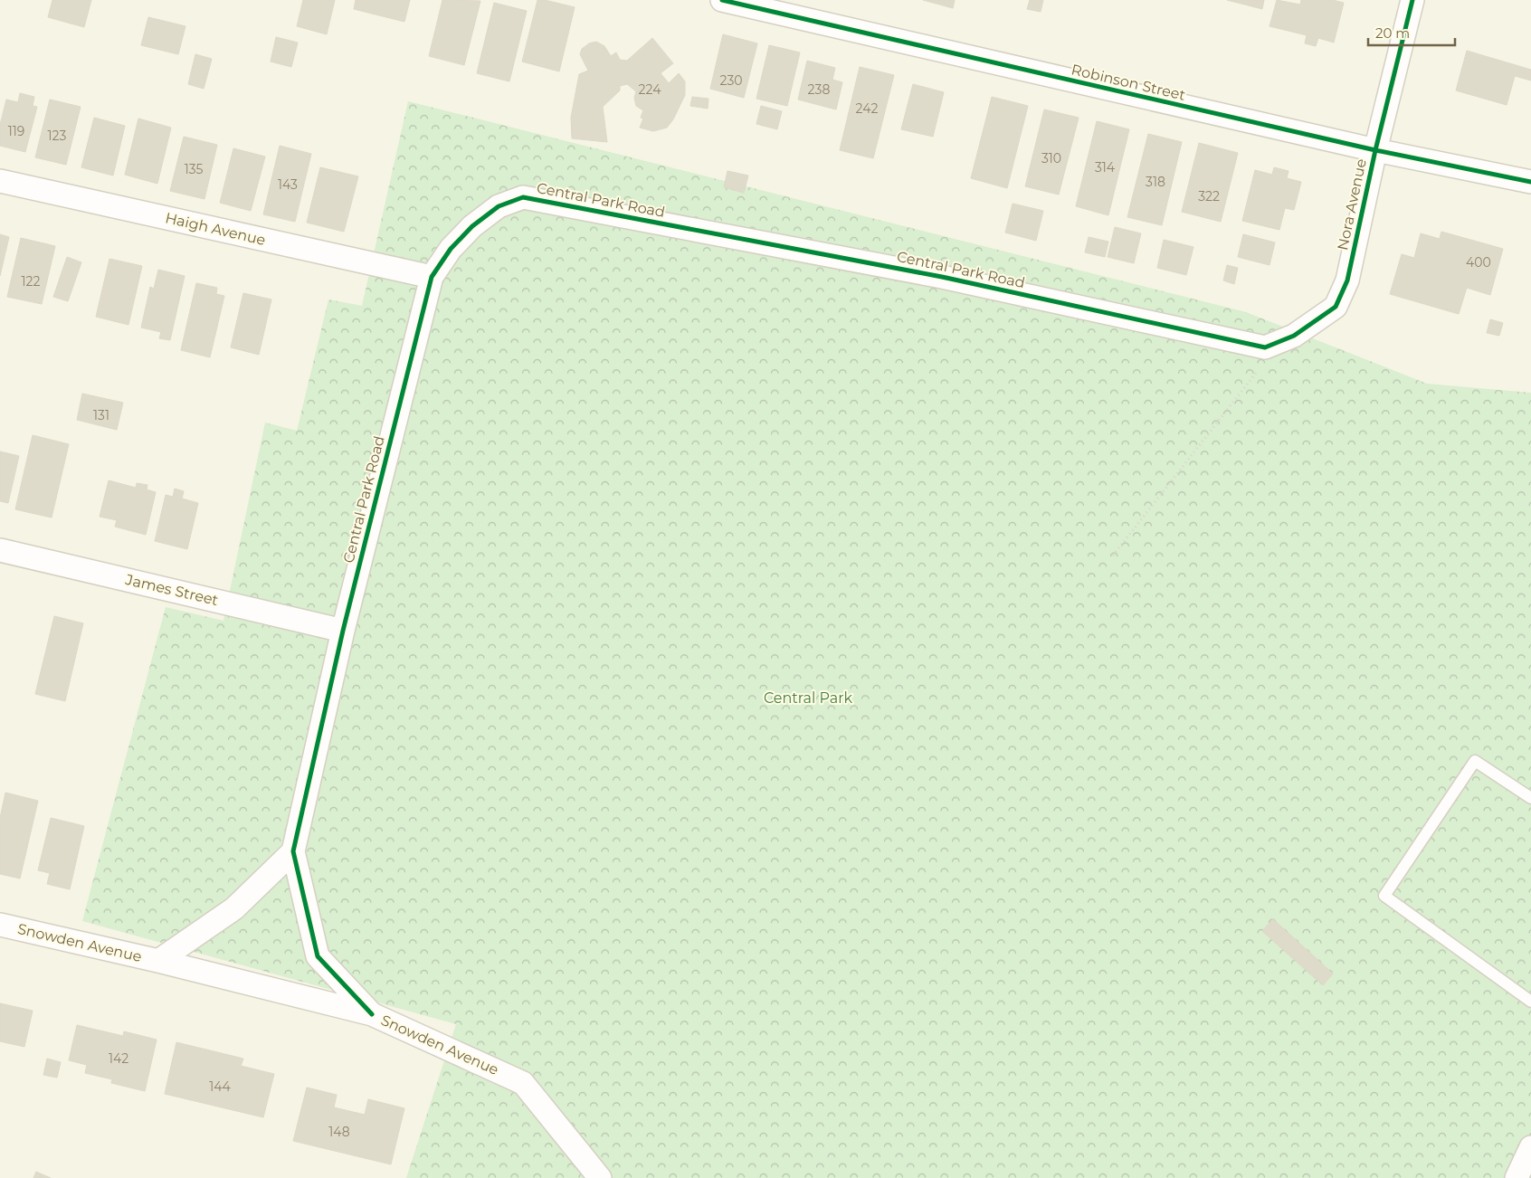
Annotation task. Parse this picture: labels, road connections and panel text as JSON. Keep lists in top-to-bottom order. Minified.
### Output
{"streets":{"street":["Robinson Street","Central Park Road","Nora Avenue","Haigh Avenue","James Street","Snowden Avenue"]},"crossings":[["Robinson Street","Nora Avenue"],["Central Park Road","Nora Avenue"],["Central Park Road","Haigh Avenue"],["Central Park Road","James Street"],["Central Park Road","Snowden Avenue"]],"parks":["Central Park"],"house_numbers":["230","224","238","242","119","123","310","314","135","318","143","322","400","122","131","142","144","148"],"scale_bar":"20 m"}
